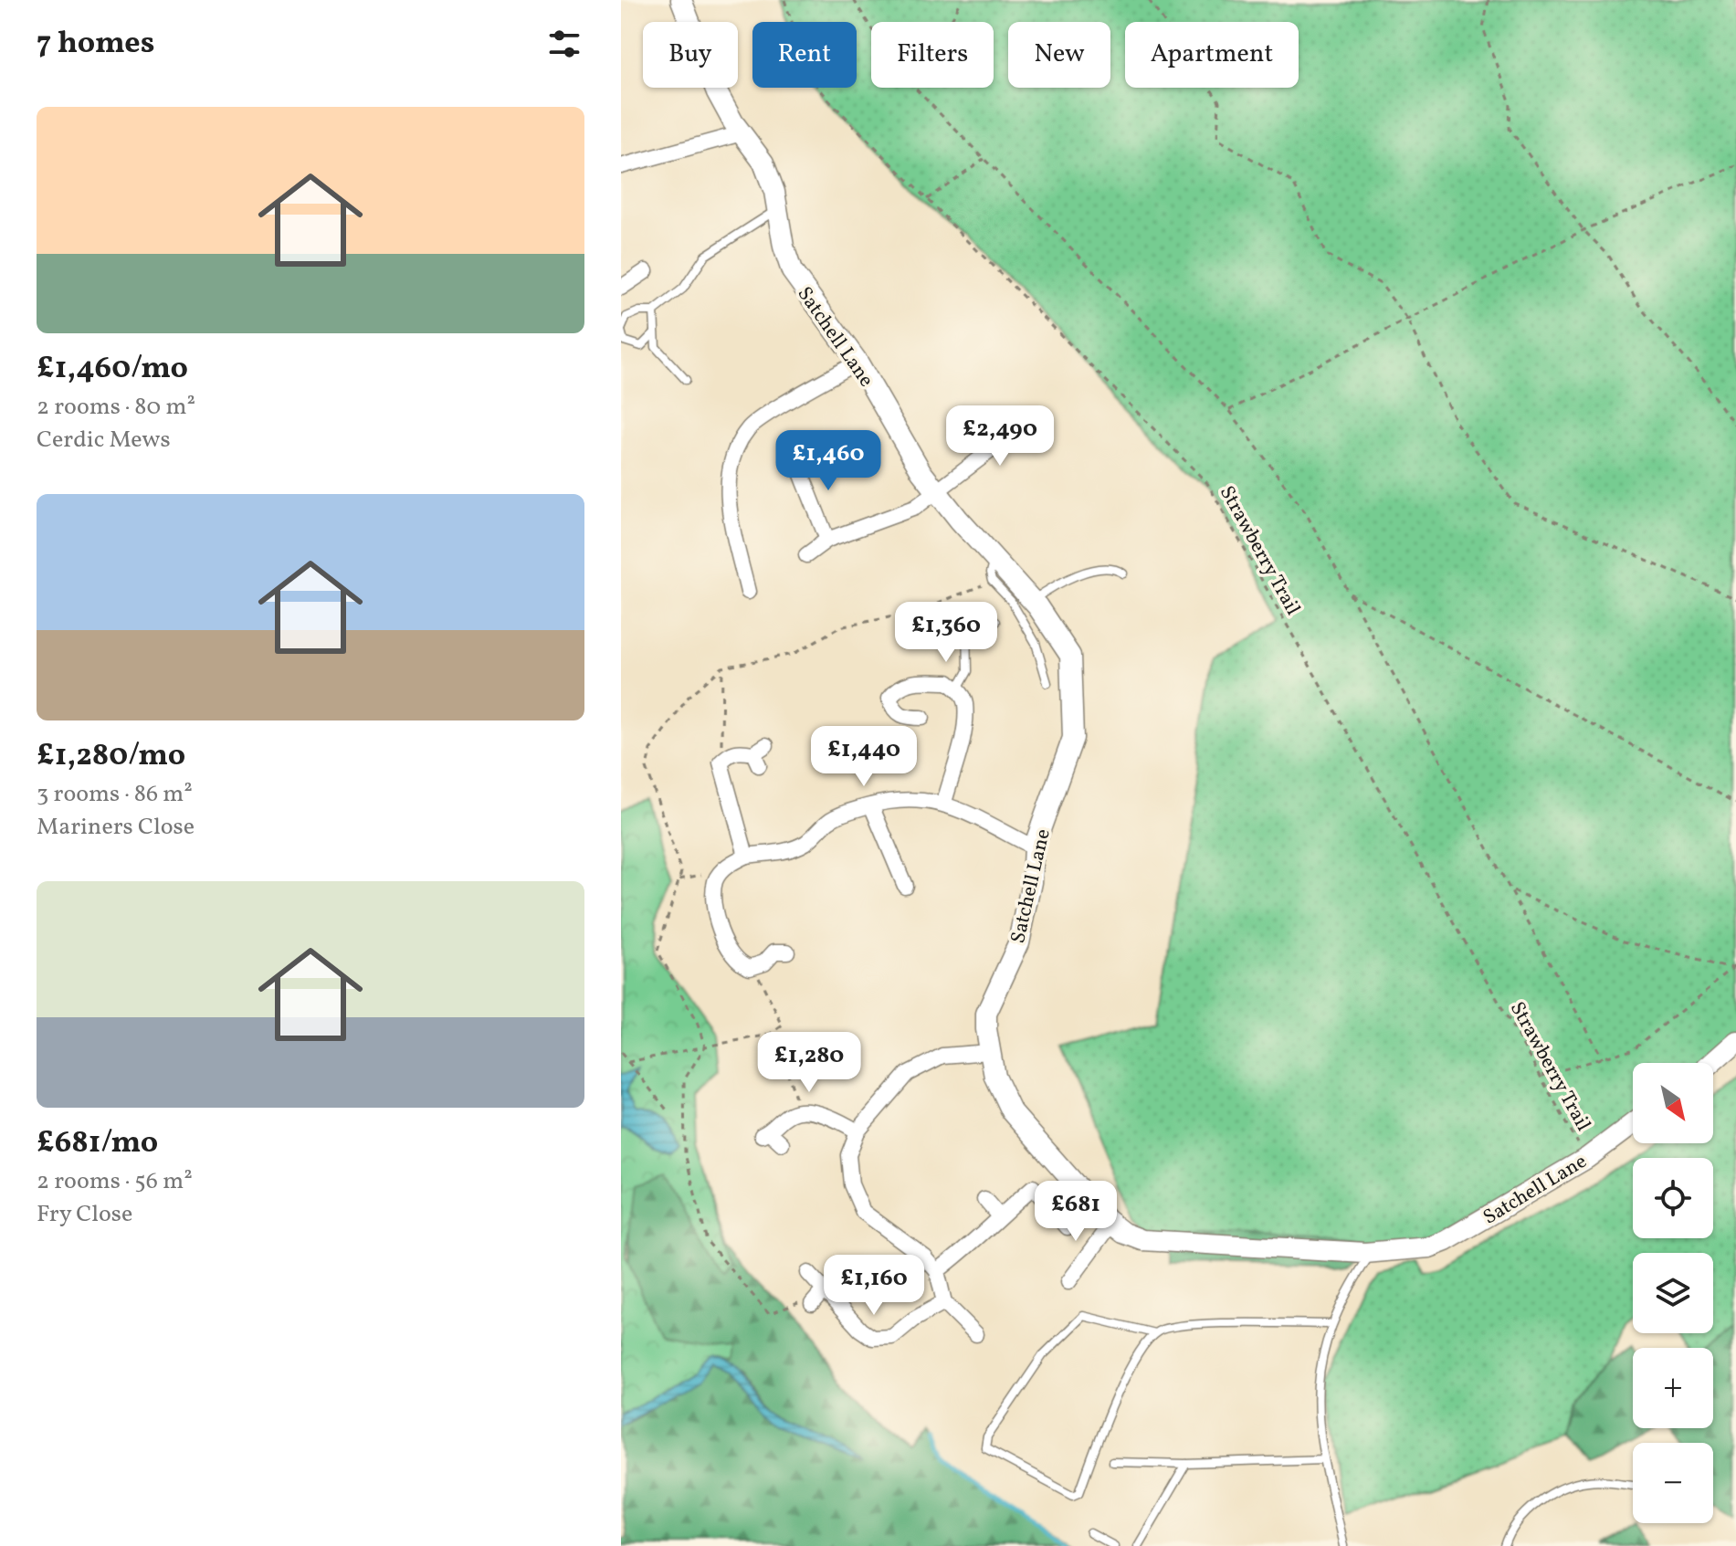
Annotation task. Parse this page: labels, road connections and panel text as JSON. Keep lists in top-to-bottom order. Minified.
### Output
{"streets":{"street":["Satchell Lane"],"path":["Strawberry Trail"]},"crossings":[["Satchell Lane","Strawberry Trail"]],"north":"bottom right","page":{"heading":"7 homes","chip":["Buy","Rent","Filters","New","Apartment"],"list":[{"name":"£1,460/mo","note":"2 rooms · 80 m² · Cerdic Mews"},{"name":"£1,280/mo","note":"3 rooms · 86 m² · Mariners Close"},{"name":"£681/mo","note":"2 rooms · 56 m² · Fry Close"}],"price":["£2,490","£1,460","£1,360","£1,440","£1,280","£681","£1,160"],"map_buttons":["+","−"]}}
